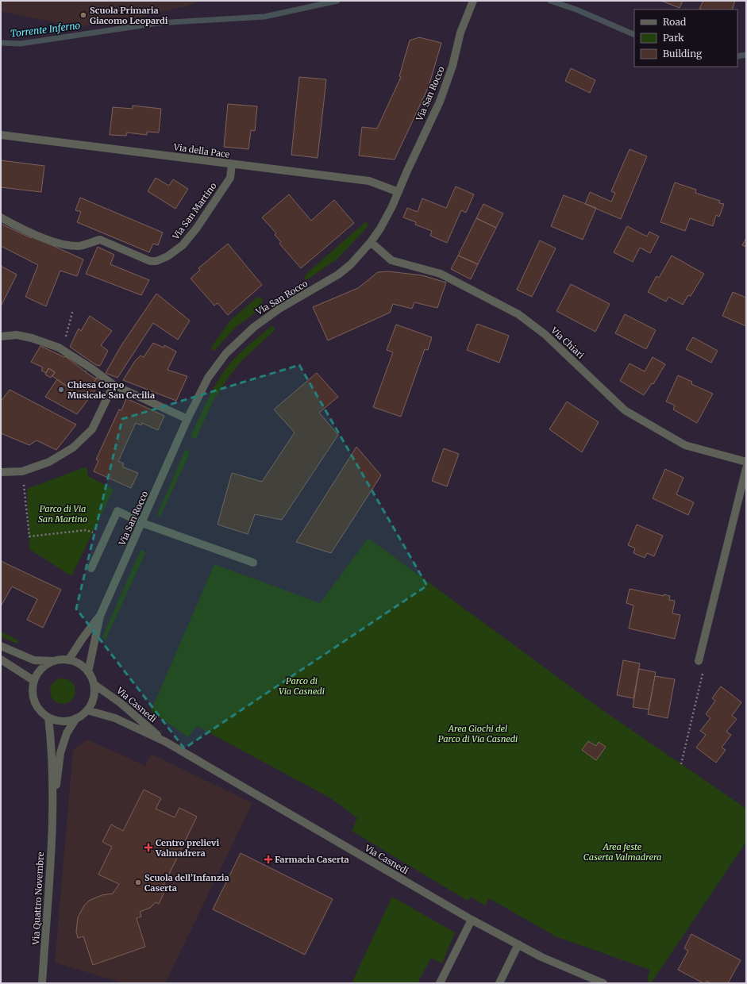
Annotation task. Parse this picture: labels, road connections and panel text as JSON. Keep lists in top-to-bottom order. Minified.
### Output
{"streets":{"street":["Via San Rocco","Via della Pace","Via San Martino","Via Chiari","Via Casnedi","Via Quattro Novembre"]},"crossings":[["Via San Rocco","Via della Pace"],["Via San Rocco","Via Chiari"],["Via San Rocco","Via Casnedi"],["Via San Rocco","Via Quattro Novembre"],["Via della Pace","Via San Martino"],["Via Casnedi","Via Quattro Novembre"]],"water":["Torrente Inferno"],"parks":["Parco di Via San Martino","Parco di Via Casnedi","Area Giochi del Parco di Via Casnedi","Area feste Caserta Valmadrera"],"places":{"other":["Scuola Primaria Giacomo Leopardi","Chiesa Corpo Musicale San Cecilia","Scuola dell’Infanzia Caserta"],"health":["Centro prelievi Valmadrera","Farmacia Caserta"]},"legend":["Road","Park","Building"]}
